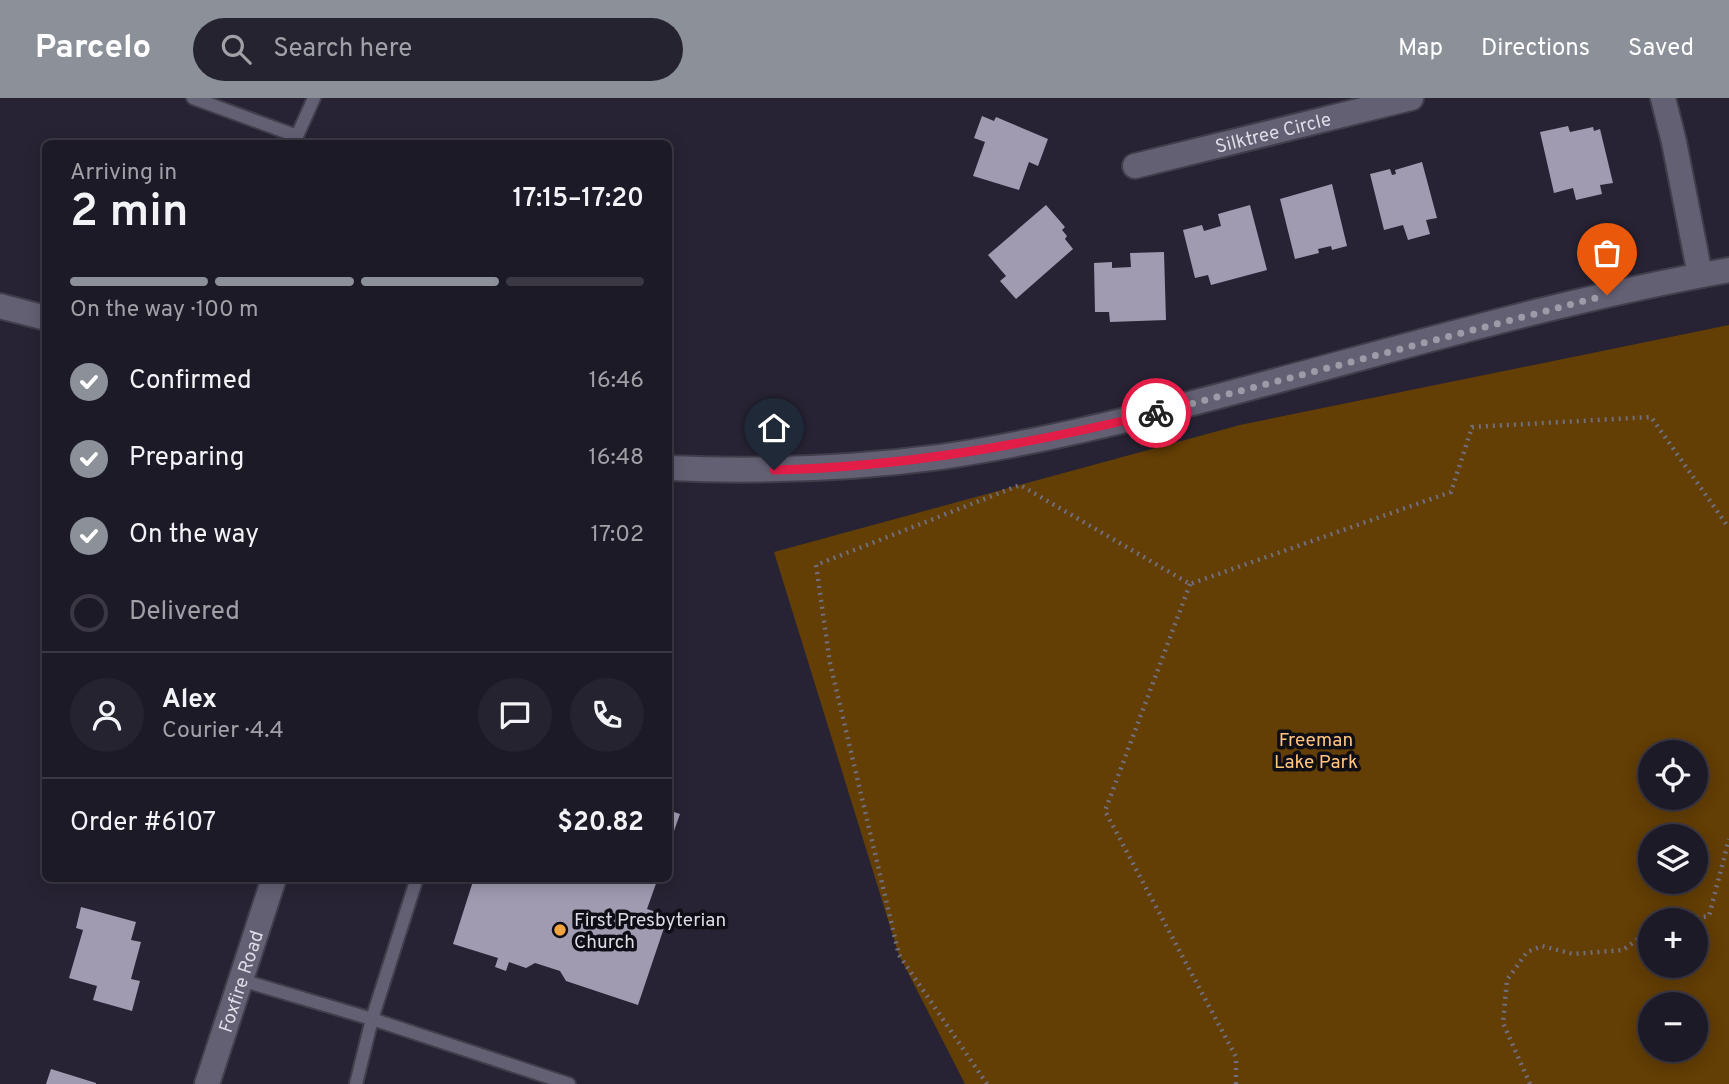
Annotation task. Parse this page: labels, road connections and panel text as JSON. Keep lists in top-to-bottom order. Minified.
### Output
{"streets":{"street":["Silktree Circle","Foxfire Road"]},"parks":["Freeman Lake Park"],"places":["First Presbyterian Church"],"page":{"header":"Parcelo","search":"Search here","nav":["Map","Directions","Saved"],"heading":["2 min","Arriving in","17:15–17:20"],"panel":["Alex","Courier · 4.4","Order #6107","$20.82"],"bar":"On the way · 100 m","list":[["Confirmed","16:46"],["Preparing","16:48"],["On the way","17:02"],"Delivered"],"map_buttons":["+","−"]}}
